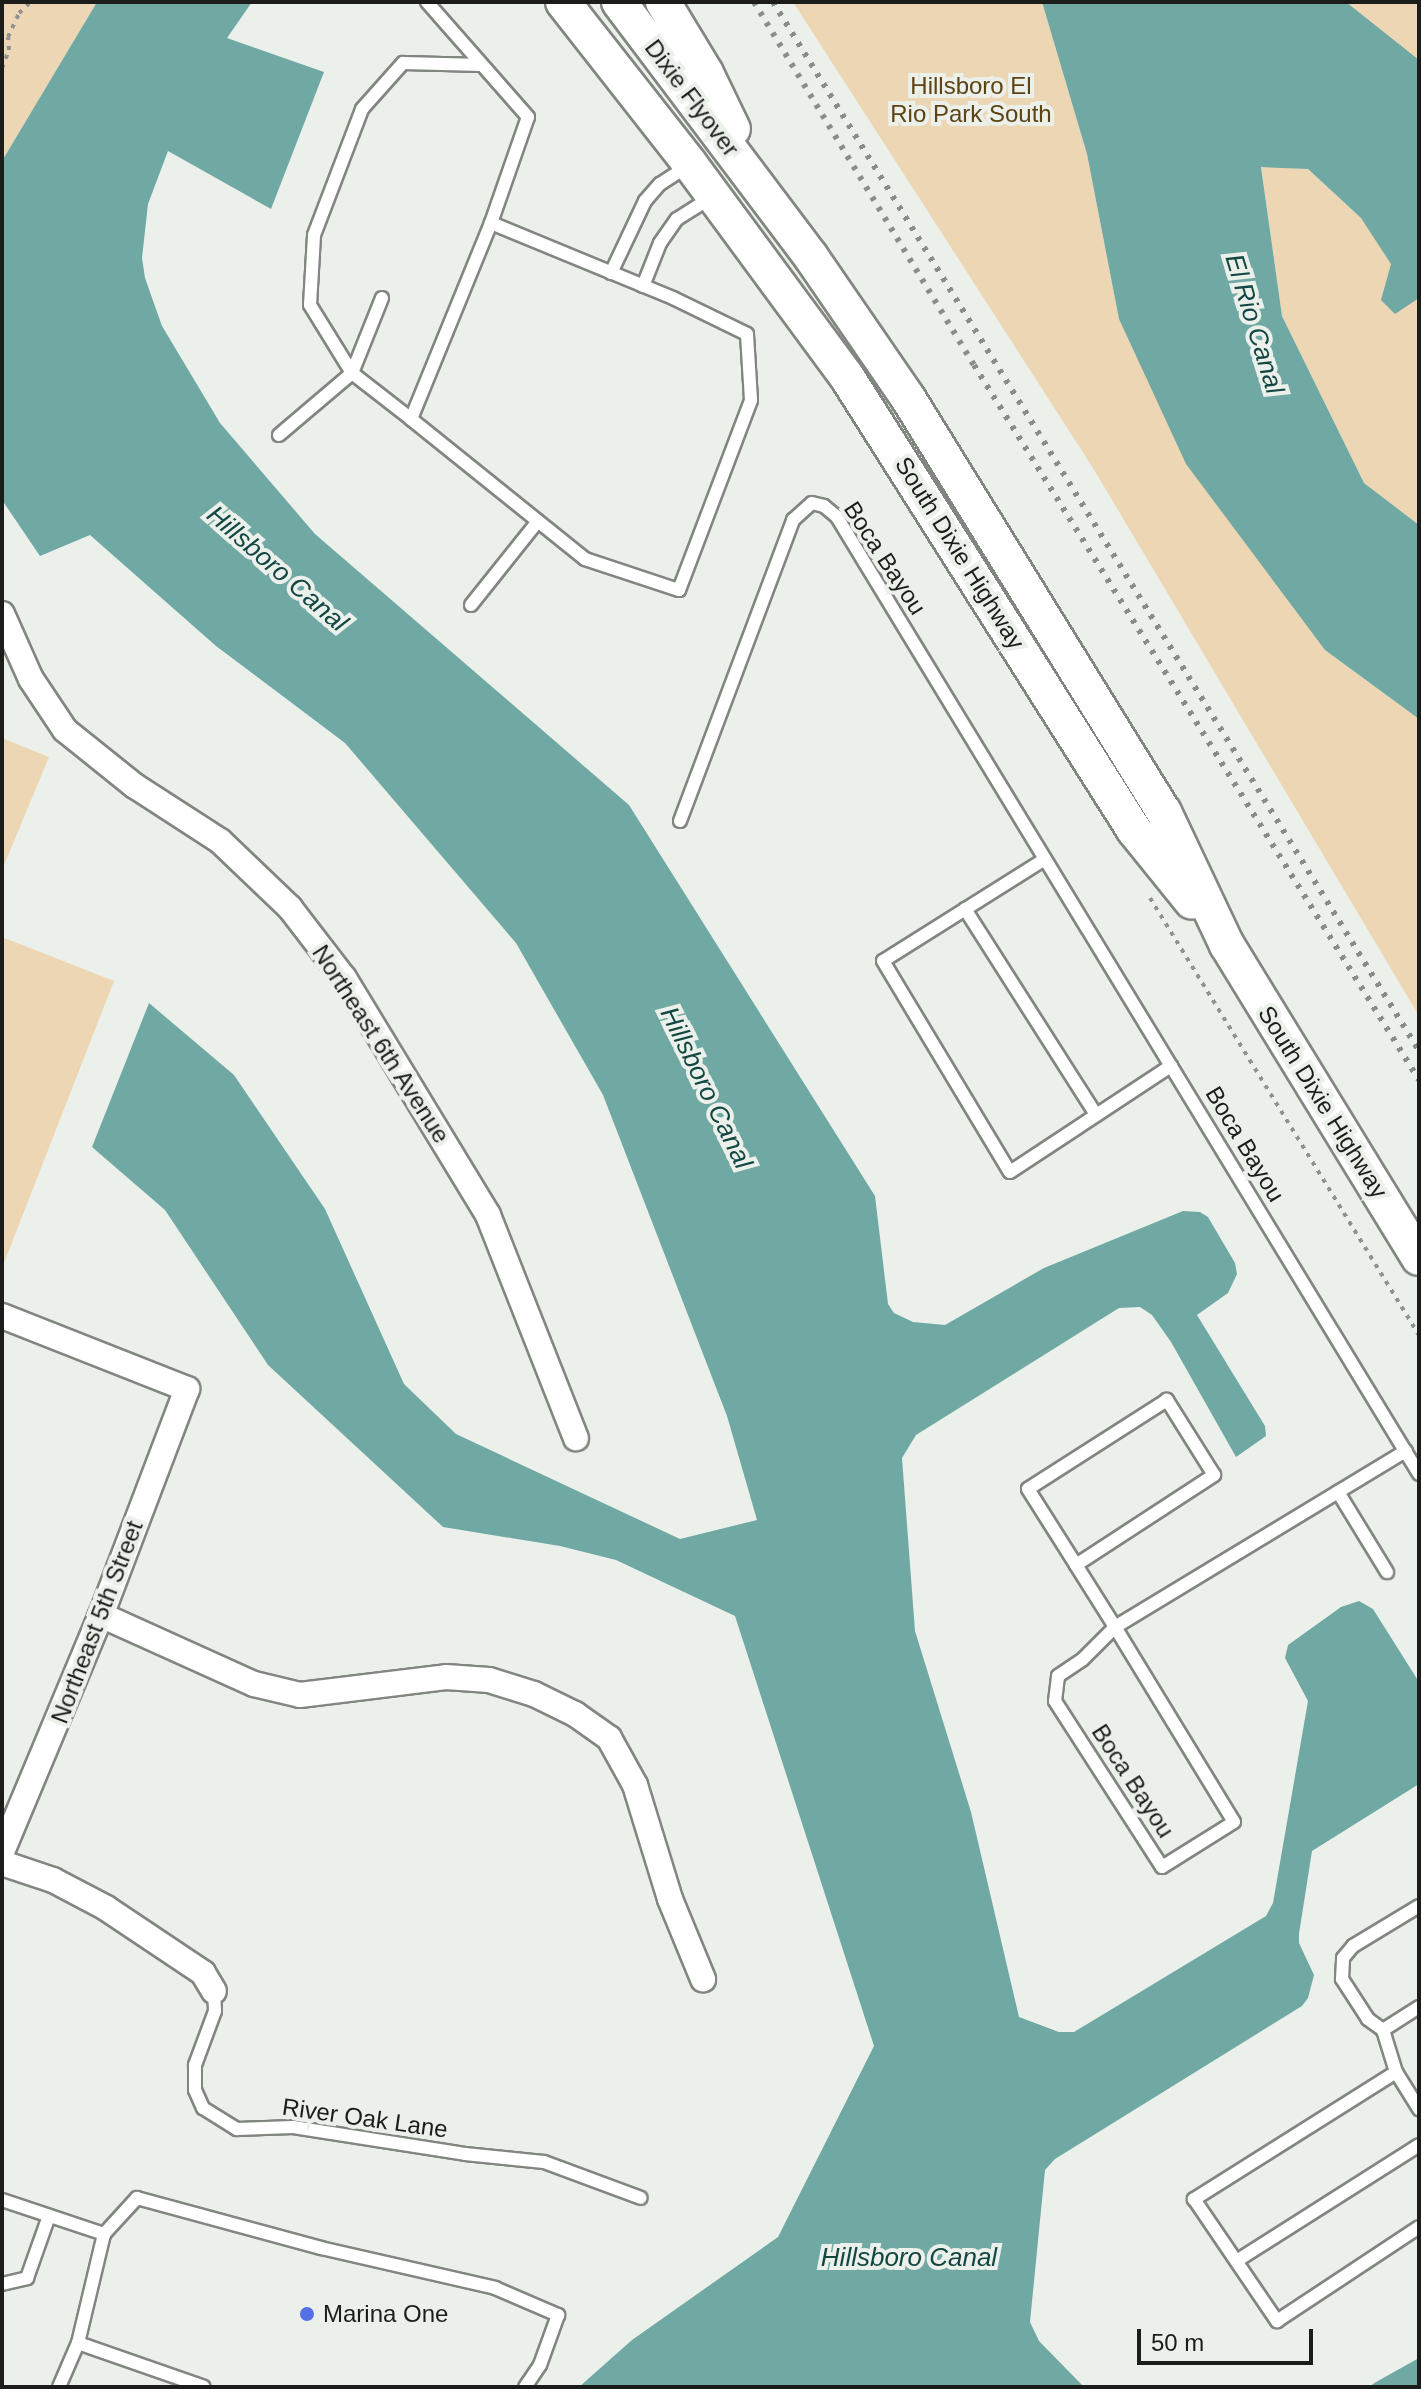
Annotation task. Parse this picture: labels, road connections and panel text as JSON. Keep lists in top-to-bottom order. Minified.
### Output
{"streets":{"main road":["Dixie Flyover","South Dixie Highway"],"street":["Northeast 6th Avenue","Northeast 5th Street"],"lane":["Boca Bayou","River Oak Lane"]},"crossings":[["Dixie Flyover","South Dixie Highway"]],"water":["El Rio Canal","Hillsboro Canal"],"parks":["Hillsboro El Rio Park South"],"places":["Marina One"],"scale_bar":"50 m"}
